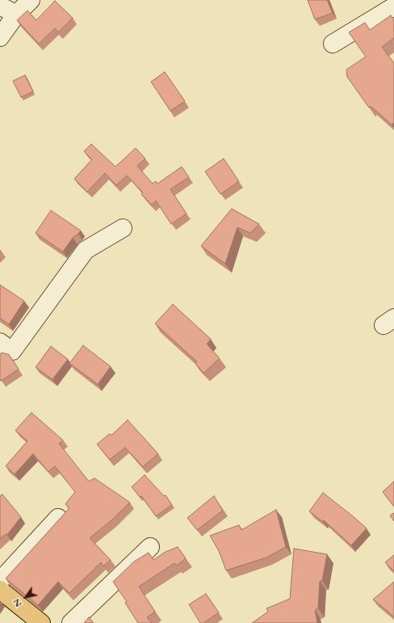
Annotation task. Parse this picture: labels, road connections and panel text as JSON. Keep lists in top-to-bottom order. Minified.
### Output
{"north":"bottom left"}
